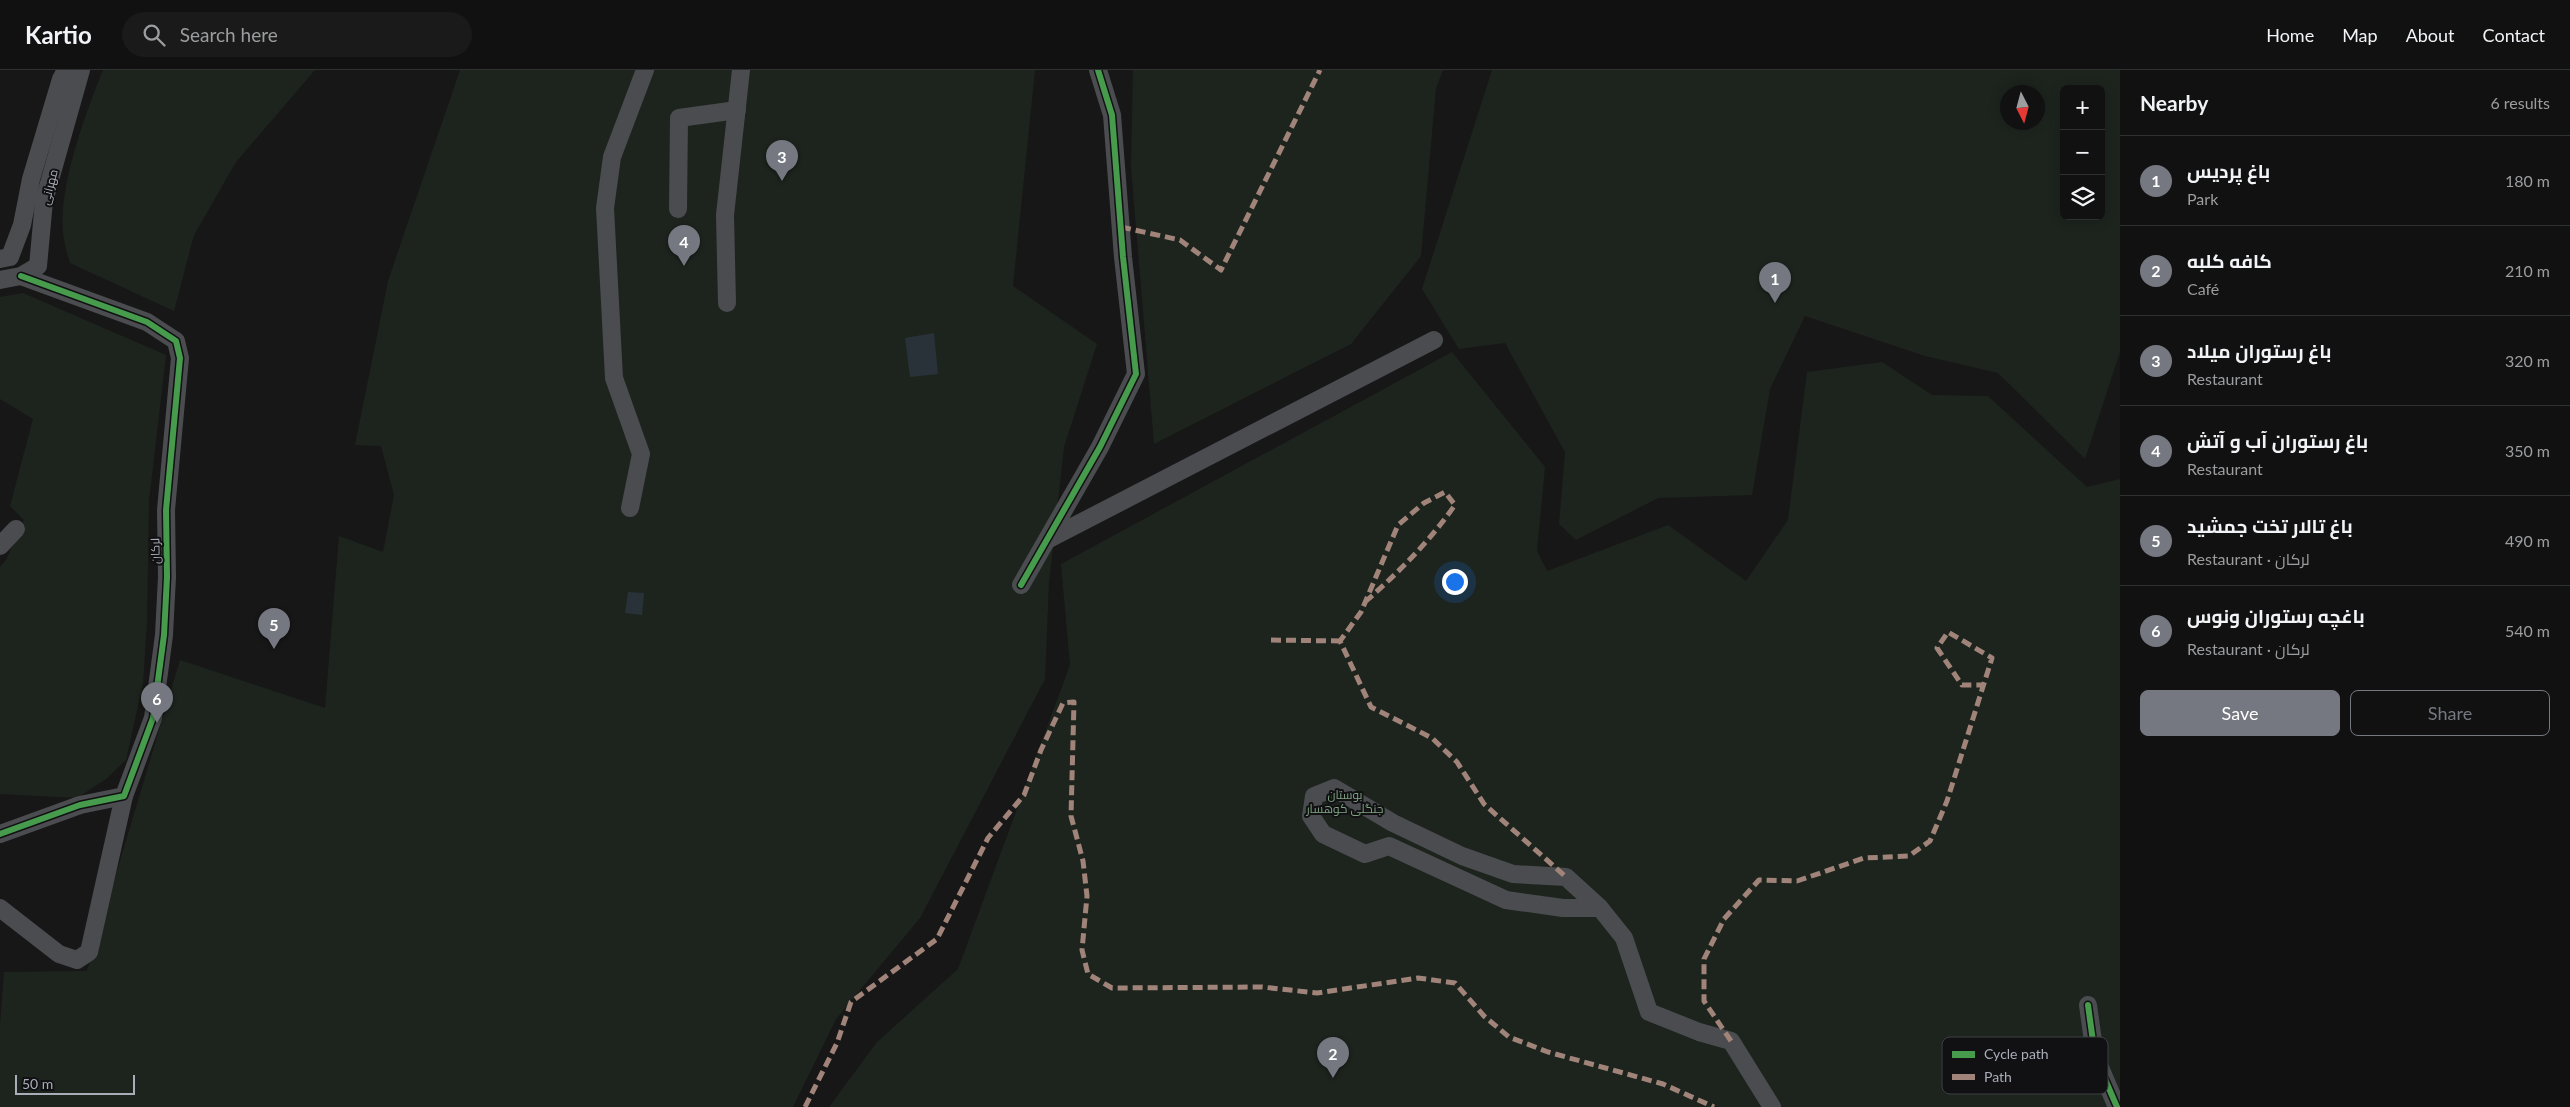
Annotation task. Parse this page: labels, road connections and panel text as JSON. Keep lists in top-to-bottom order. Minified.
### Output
{"streets":{"street":["مهرانی","لرکان"]},"crossings":[["مهرانی","لرکان"]],"parks":["بوستان جنگلی کوهسار"],"legend":["Cycle path","Path"],"scale_bar":"50 m","north":"bottom","page":{"header":"Kartio","search":"Search here","nav":["Home","Map","About","Contact"],"heading":["Nearby","6 results"],"map_buttons":["+","−"],"list":[{"mark":"1","name":"باغ پردیس","note":"Park","value":"180 m"},{"mark":"2","name":"کافه کلبه","note":"Café","value":"210 m"},{"mark":"3","name":"باغ رستوران میلاد","note":"Restaurant","value":"320 m"},{"mark":"4","name":"باغ رستوران آب و آتش","note":"Restaurant","value":"350 m"},{"mark":"5","name":"باغ تالار تخت جمشید","note":"Restaurant · لرکان","value":"490 m"},{"mark":"6","name":"باغچه رستوران ونوس","note":"Restaurant · لرکان","value":"540 m"}],"pins":["3","4","1","5","6","2"],"buttons":["Save","Share"],"scale":"50 m"}}
